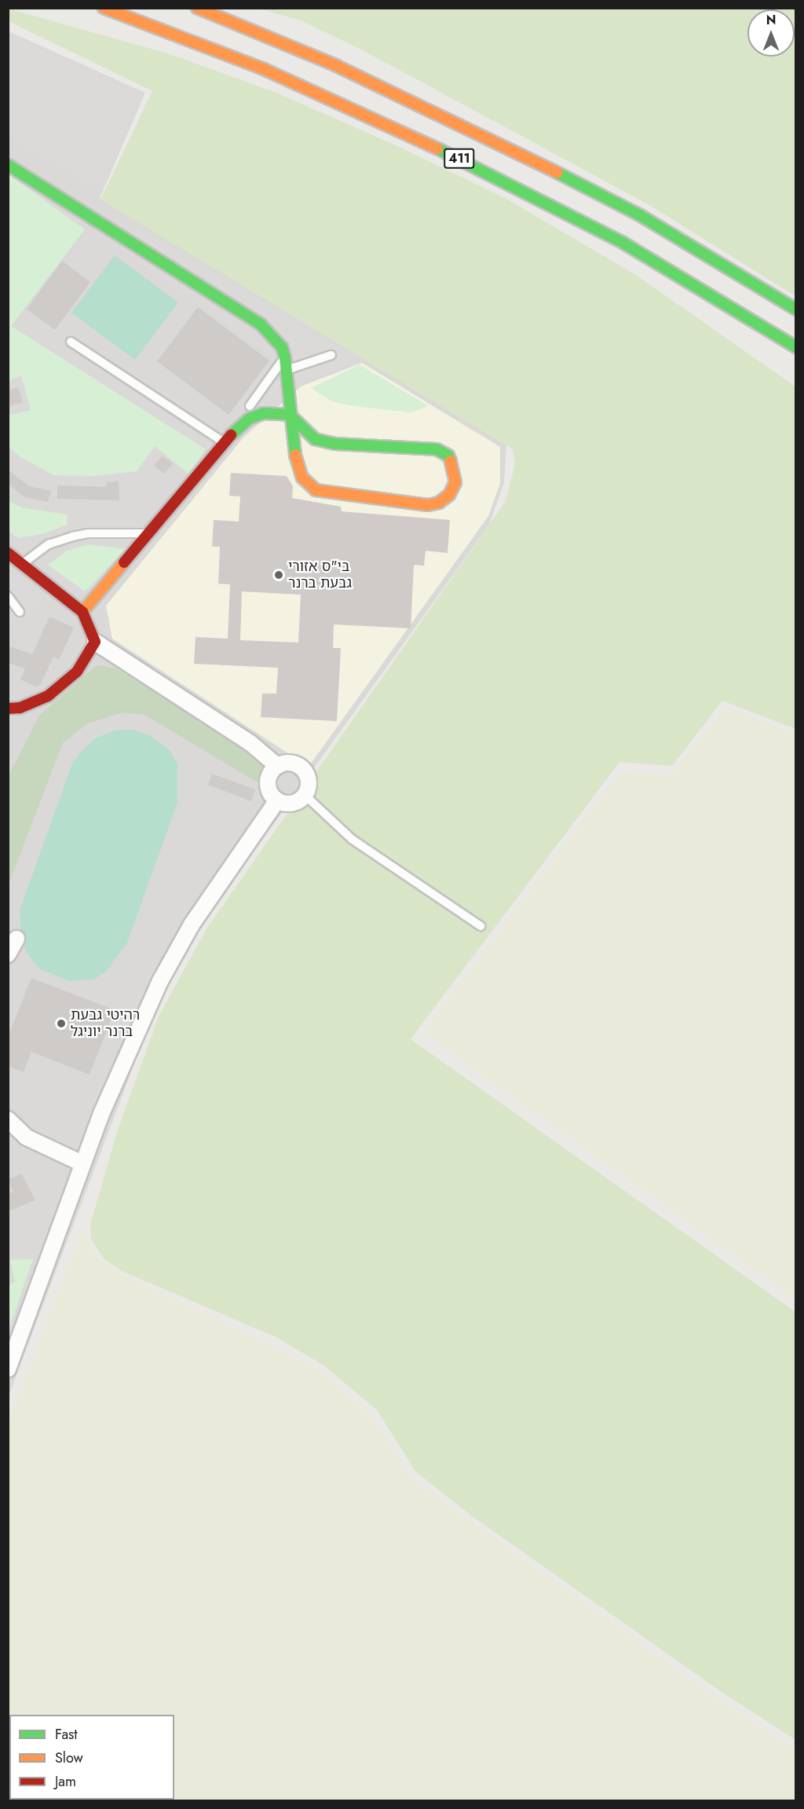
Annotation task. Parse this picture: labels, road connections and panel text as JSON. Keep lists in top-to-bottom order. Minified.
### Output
{"streets":{"main road":["411"]},"places":["בי\"ס אזורי גבעת ברנר","רהיטי גבעת ברנר יוניגל"],"legend":["Fast","Slow","Jam"],"north":"top"}
